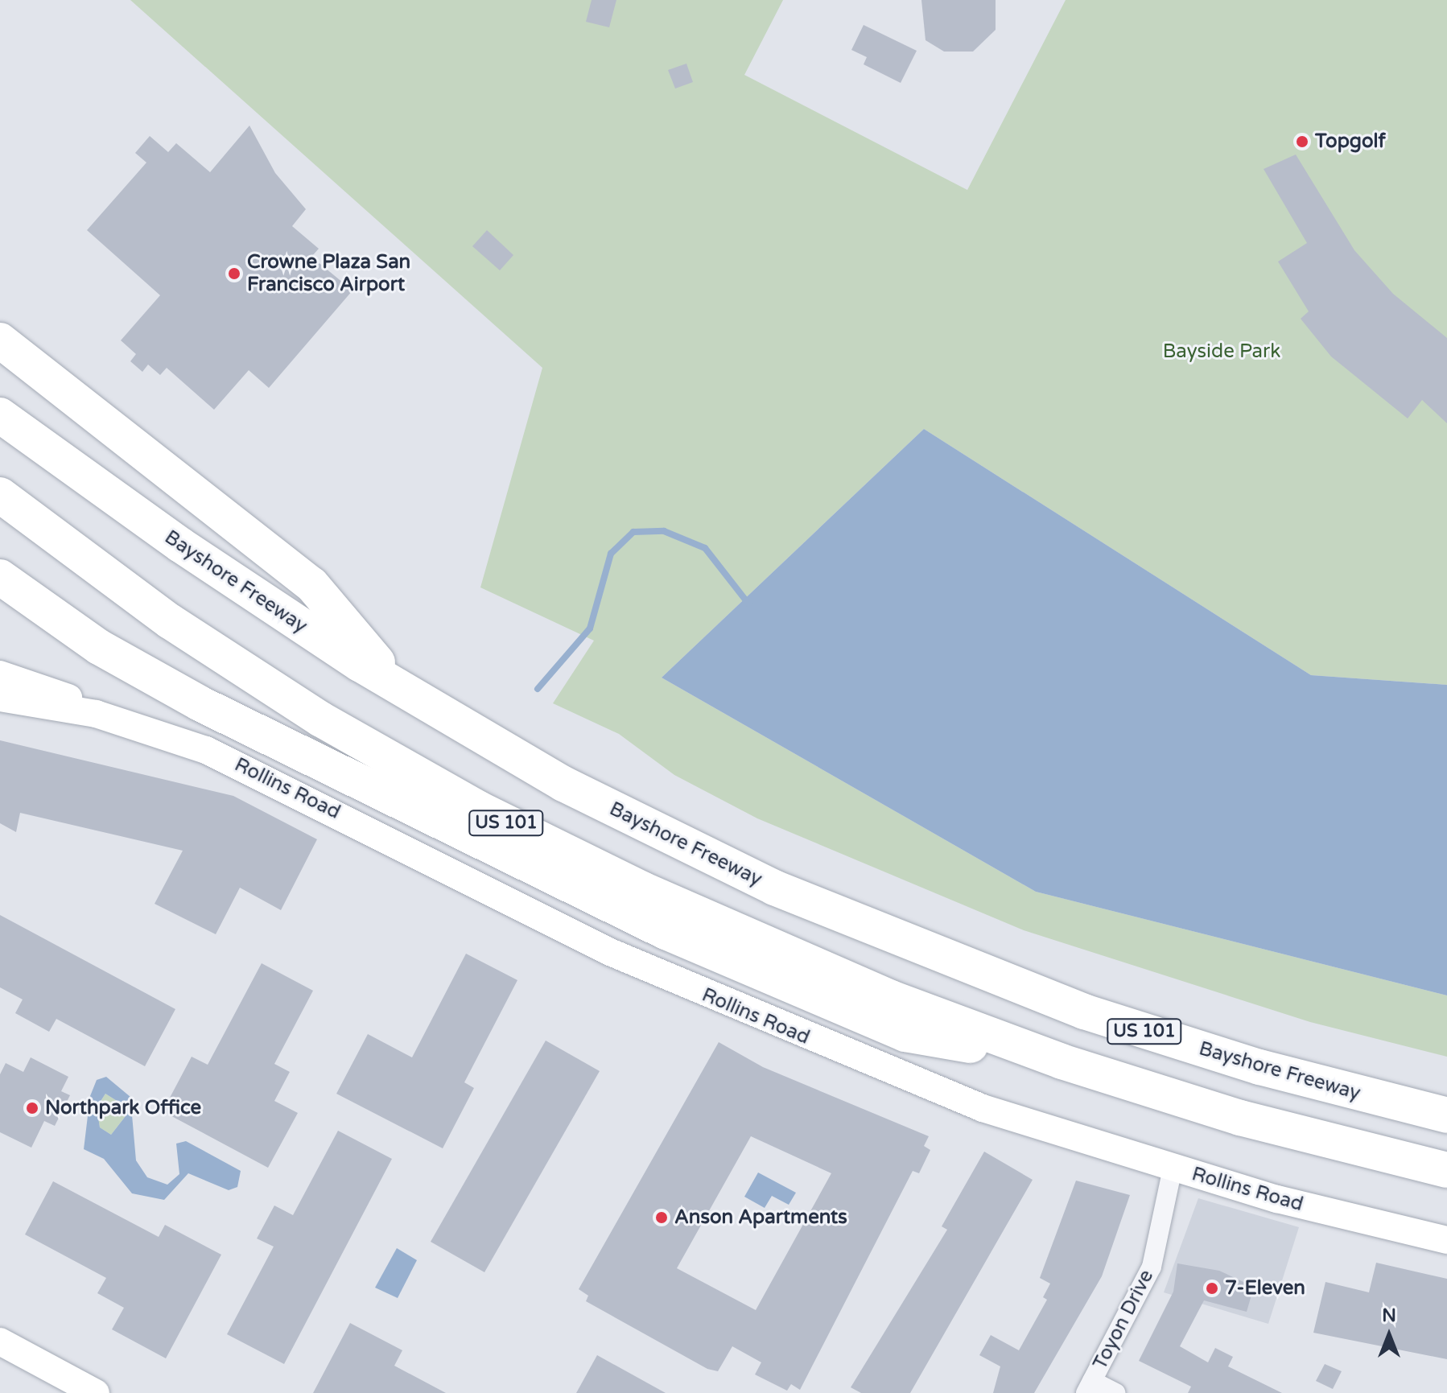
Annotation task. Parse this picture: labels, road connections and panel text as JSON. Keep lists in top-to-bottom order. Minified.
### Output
{"streets":{"highway":["Bayshore Freeway","US 101"],"street":["Rollins Road","Toyon Drive"]},"crossings":[["Rollins Road","Toyon Drive"]],"parks":["Bayside Park"],"places":["Topgolf","Crowne Plaza San Francisco Airport","Northpark Office","Anson Apartments","7-Eleven"],"north":"top"}
